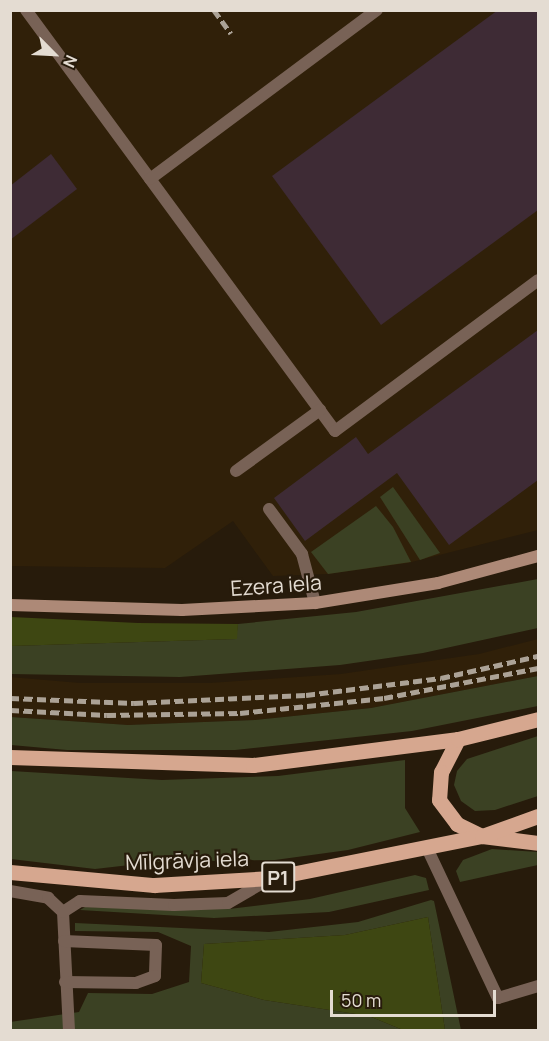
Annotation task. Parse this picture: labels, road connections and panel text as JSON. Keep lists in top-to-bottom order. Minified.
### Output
{"streets":{"main road":["Mīlgrāvja iela","P1"],"street":["Ezera iela"]},"scale_bar":"50 m","north":"bottom right"}
